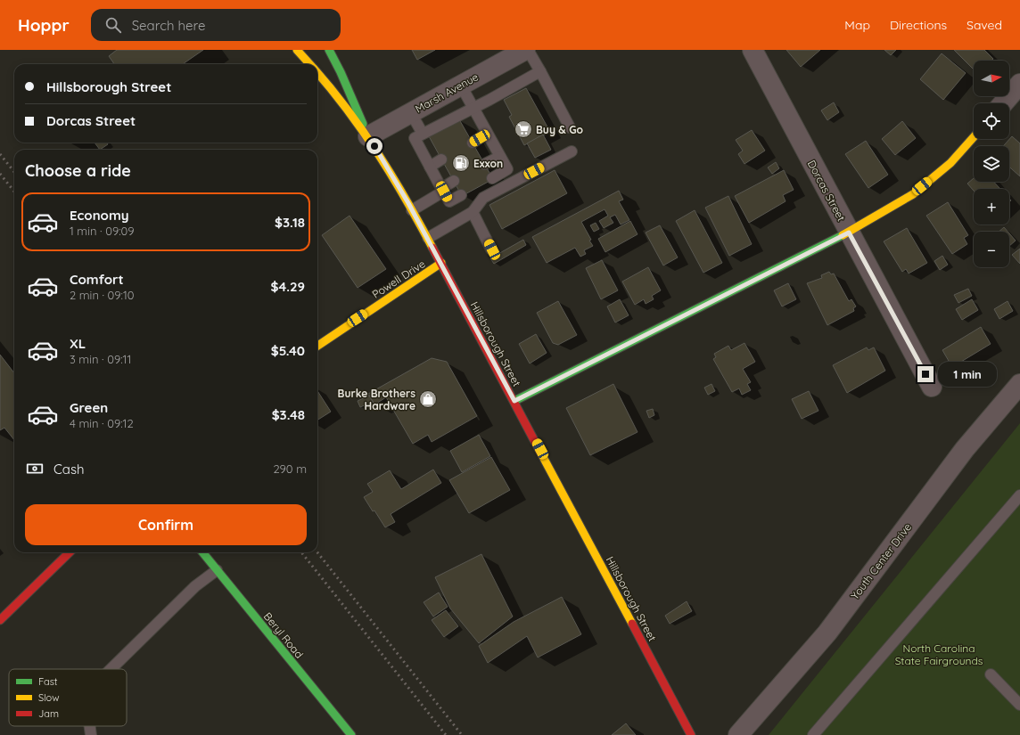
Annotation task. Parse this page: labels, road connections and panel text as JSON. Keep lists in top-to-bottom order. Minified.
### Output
{"streets":{"street":["Marsh Avenue","Dorcas Street","Powell Drive","Hillsborough Street","Youth Center Drive","Beryl Road"]},"crossings":[["Marsh Avenue","Hillsborough Street"],["Powell Drive","Hillsborough Street"]],"parks":["North Carolina State Fairgrounds"],"places":{"supermarket":["Buy & Go"],"fuel station":["Exxon"],"shop":["Burke Brothers Hardware"]},"legend":["Fast","Slow","Jam"],"north":"right","page":{"header":"Hoppr","search":"Search here","nav":["Map","Directions","Saved"],"map_buttons":["+","−"],"banner":["Hillsborough Street","Dorcas Street"],"heading":"Choose a ride","list":[{"name":"Economy","note":"1 min · 09:09","value":"$3.18"},{"name":"Comfort","note":"2 min · 09:10","value":"$4.29"},{"name":"XL","note":"3 min · 09:11","value":"$5.40"},{"name":"Green","note":"4 min · 09:12","value":"$3.48"}],"bubble":"1 min","pay":["Cash","290 m"],"buttons":"Confirm"}}
